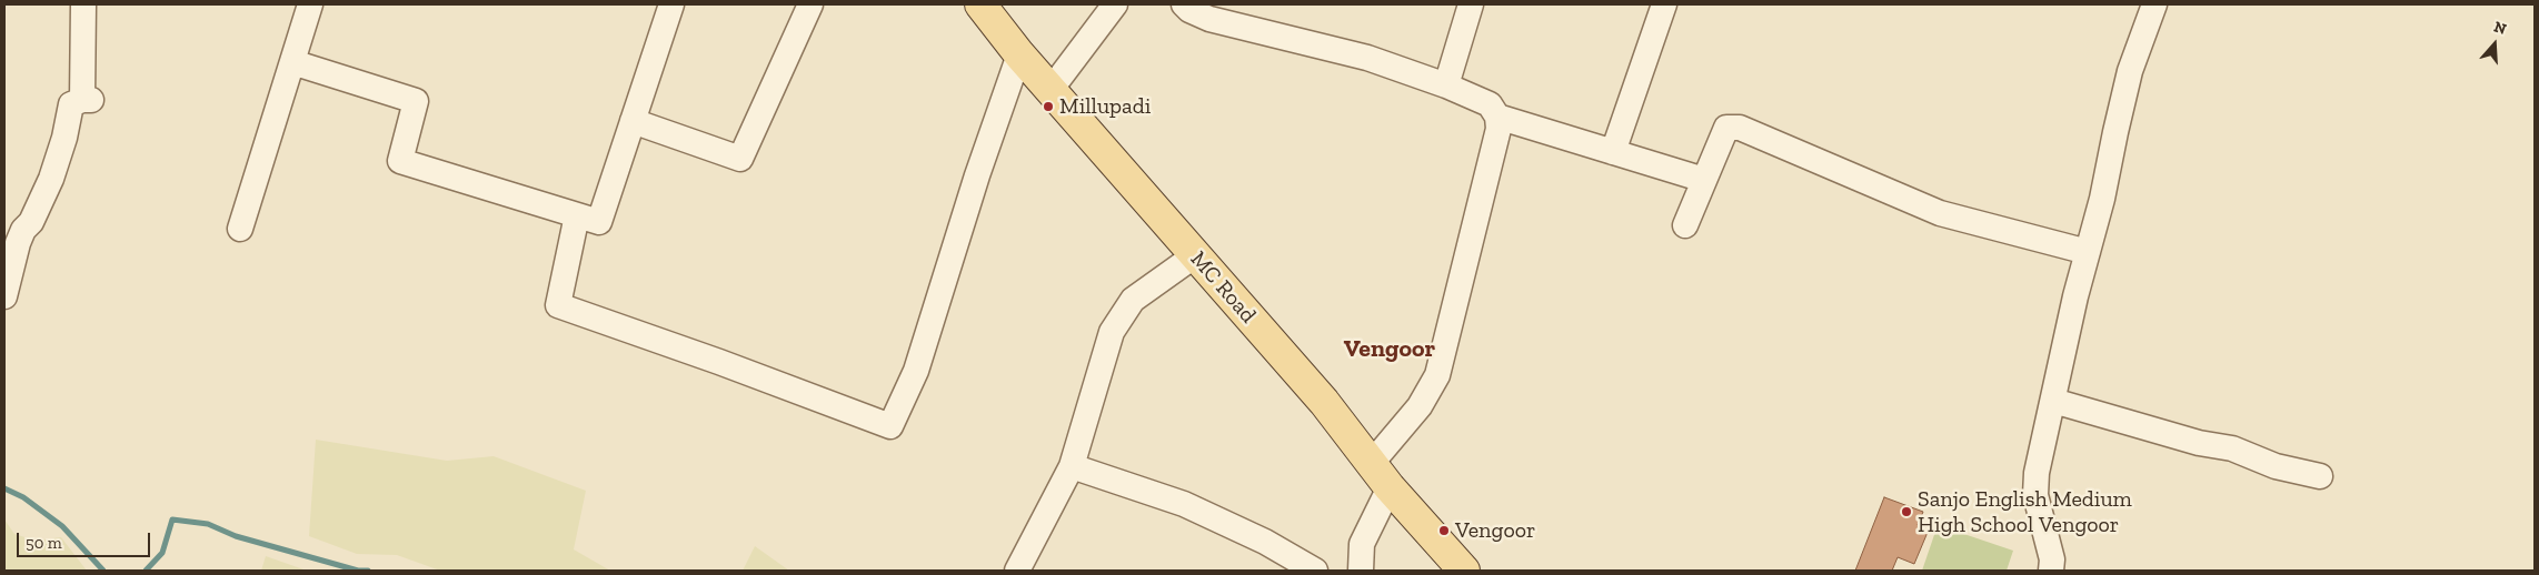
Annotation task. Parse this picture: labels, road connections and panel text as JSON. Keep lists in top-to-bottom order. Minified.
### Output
{"streets":{"main road":["MC Road"]},"districts":["Vengoor"],"places":["Millupadi","Sanjo English Medium High School Vengoor","Vengoor"],"scale_bar":"50 m","north":"top"}
